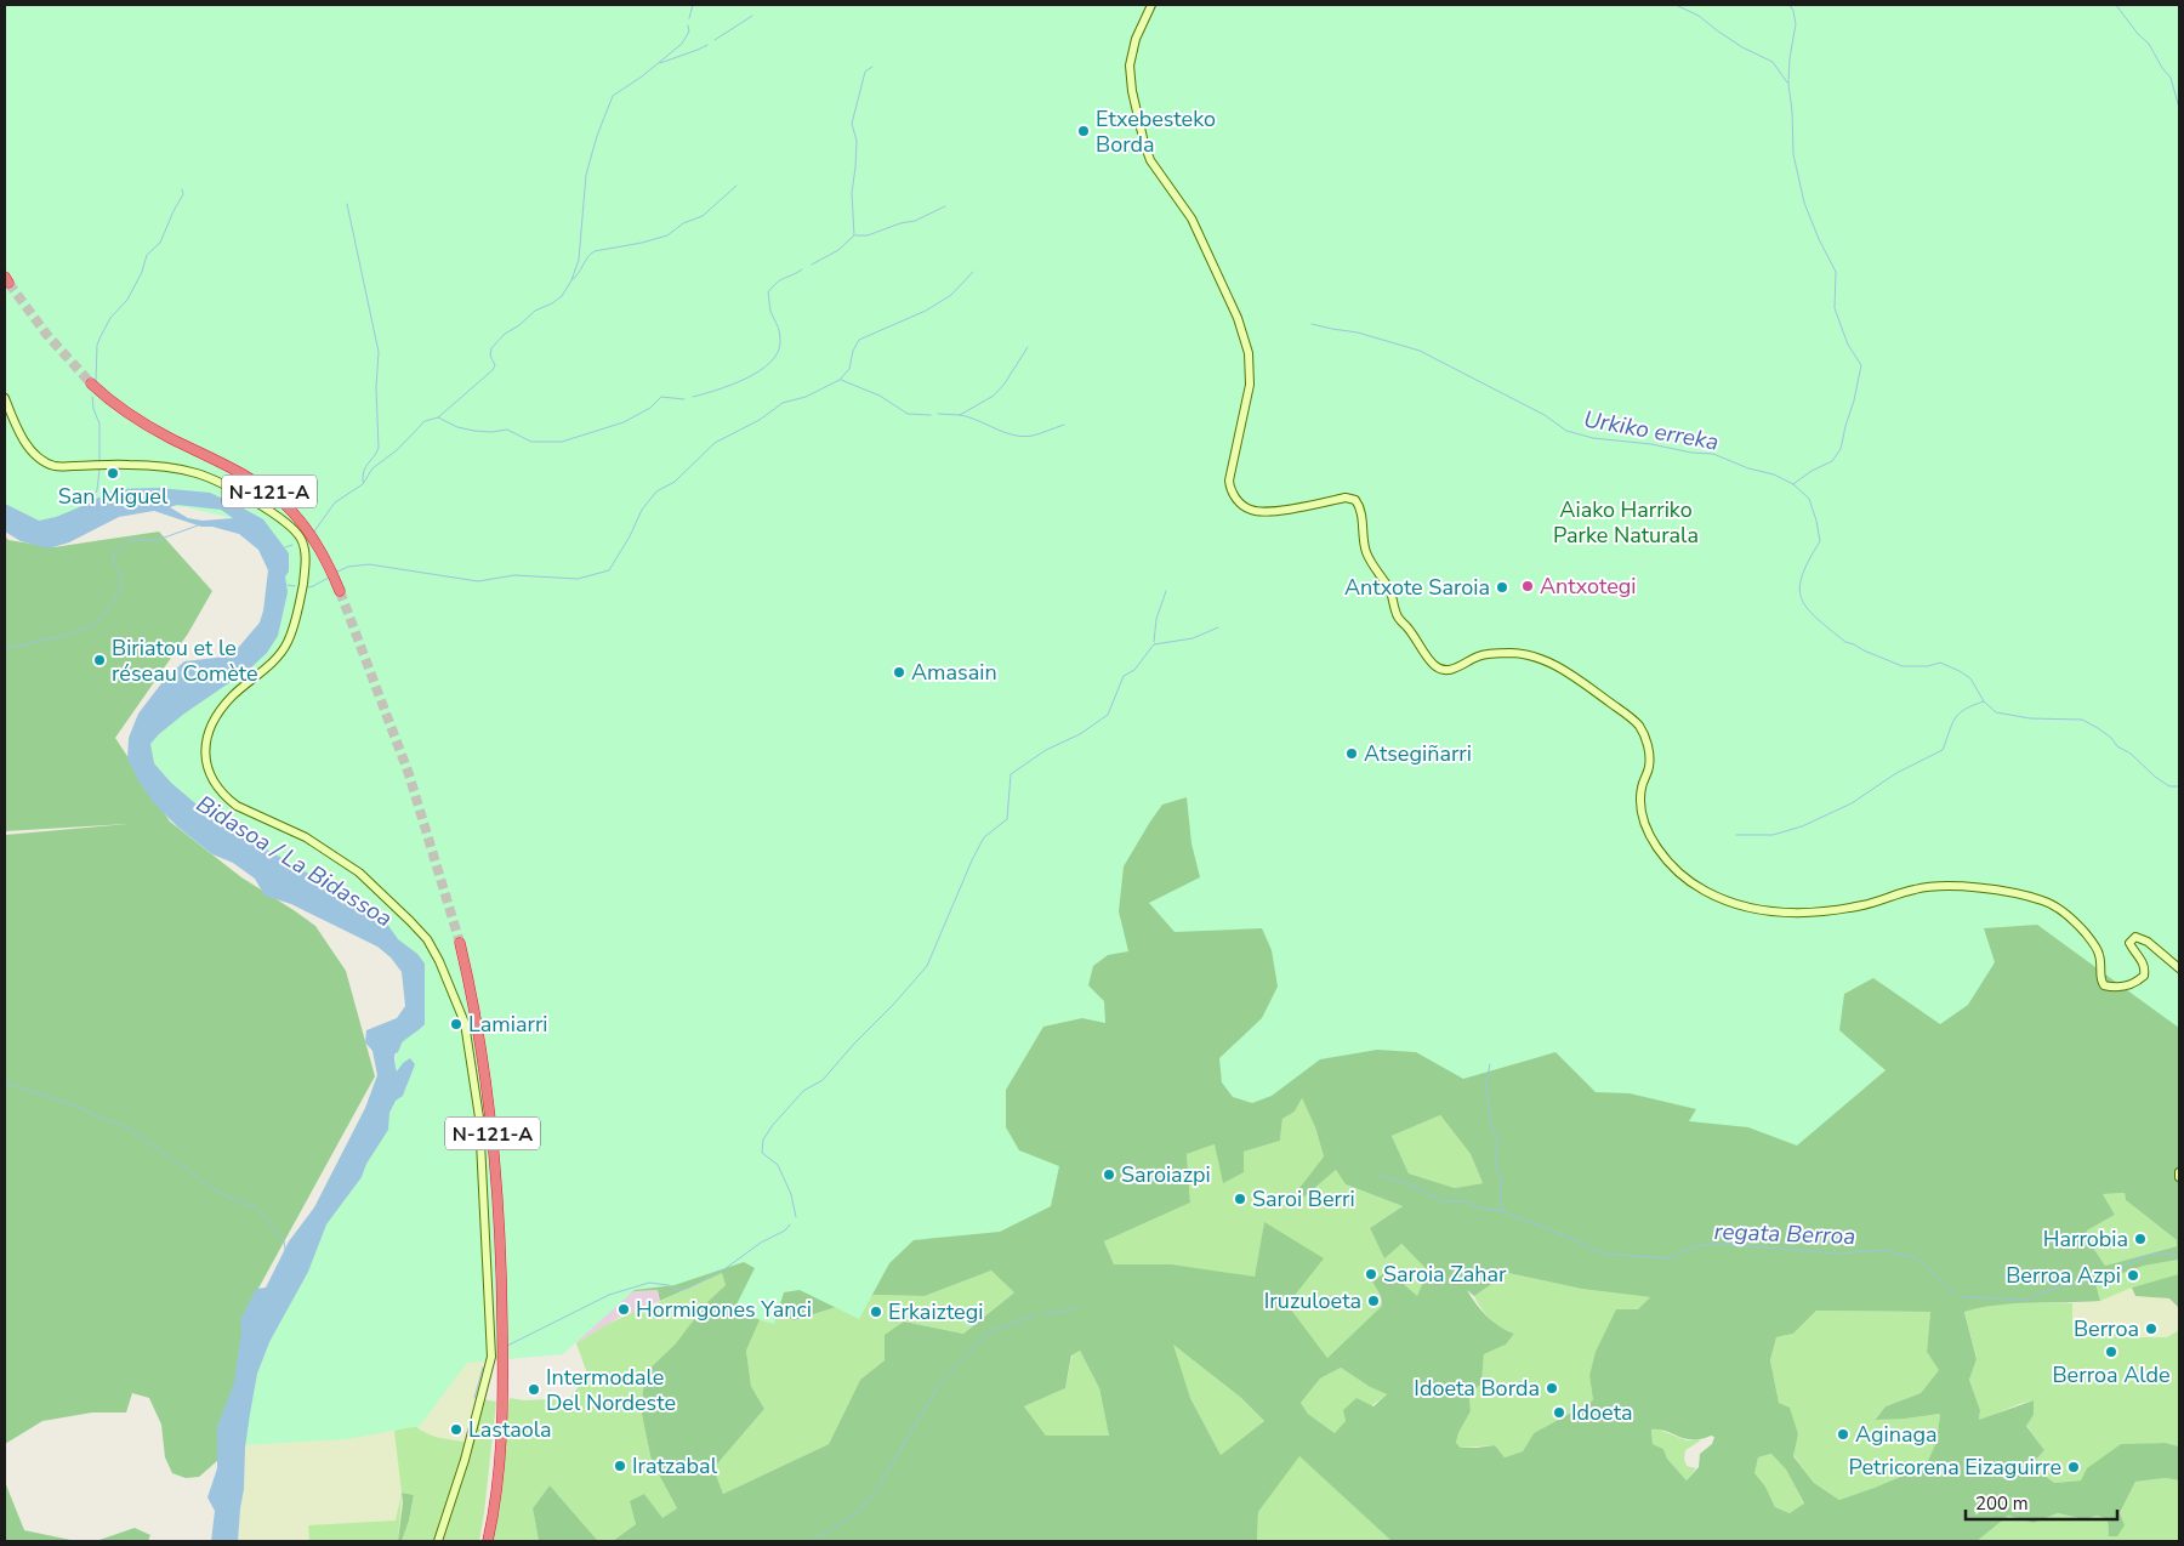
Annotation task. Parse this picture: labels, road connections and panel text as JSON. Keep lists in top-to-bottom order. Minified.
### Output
{"streets":{"highway":["N-121-A"]},"water":["Urkiko erreka","Bidasoa / La Bidassoa","regata Berroa"],"parks":["Aiako Harriko Parke Naturala"],"places":["Etxebesteko Borda","San Miguel","Antxotegi","Antxote Saroia","Biriatou et le réseau Comète","Amasain","Atsegiñarri","Lamiarri","Saroiazpi","Saroi Berri","Harrobia","Saroia Zahar","Berroa Azpi","Iruzuloeta","Hormigones Yanci","Erkaiztegi","Berroa","Berroa Alde","Idoeta Borda","Intermodale Del Nordeste","Idoeta","Lastaola","Aginaga","Iratzabal","Petricorena Eizaguirre"],"scale_bar":"200 m"}
